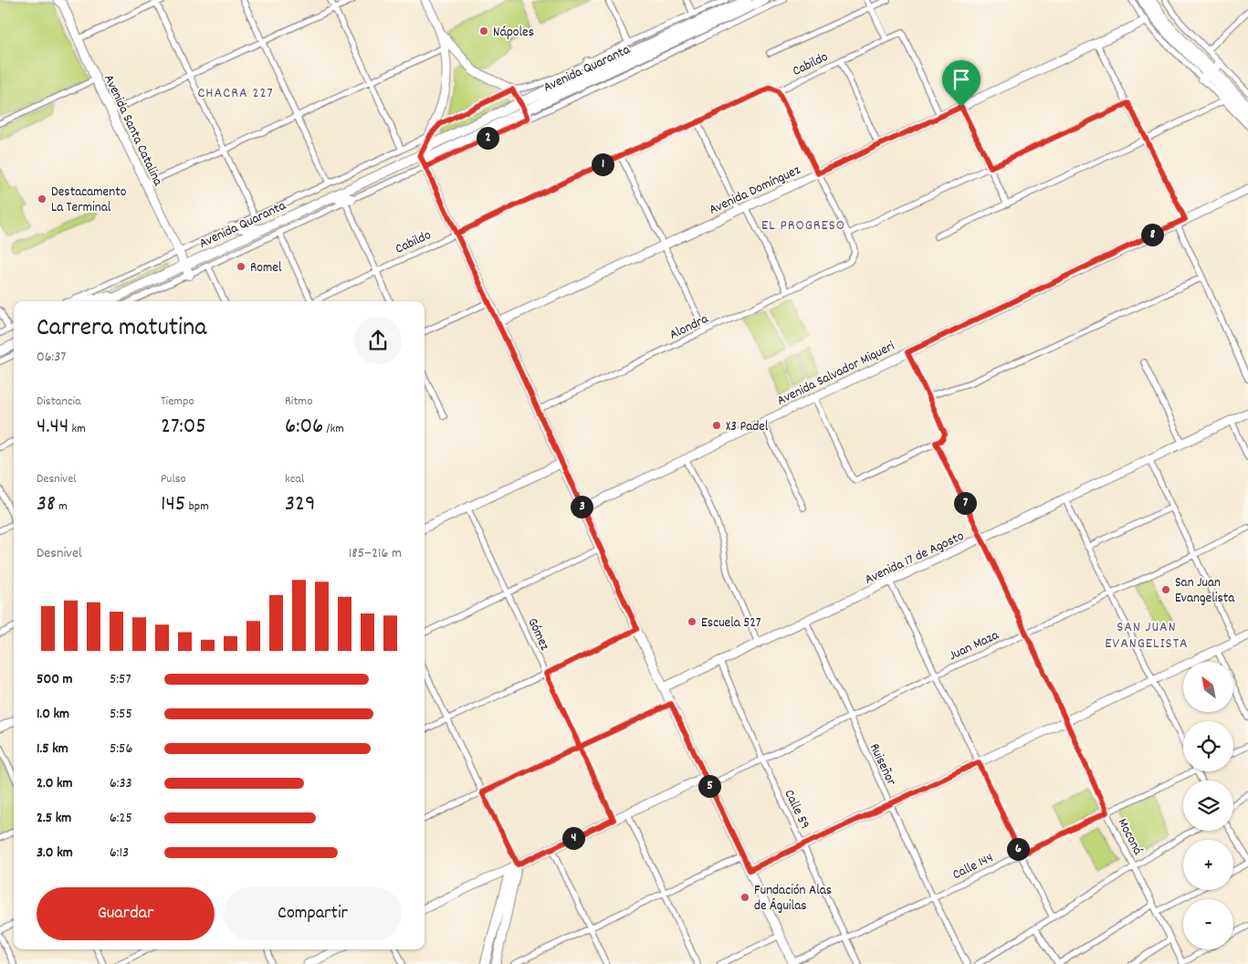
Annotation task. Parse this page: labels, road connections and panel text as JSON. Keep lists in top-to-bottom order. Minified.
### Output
{"streets":{"highway":["Avenida Quaranta"],"main road":["Avenida Santa Catalina","Avenida Domínguez","Avenida Salvador Miqueri","Avenida 17 de Agosto"],"street":["Cabildo","Alondra","Gómez","Juan Maza","Ruiseñor","Calle 59","Moconá","Calle 144"]},"crossings":[["Cabildo","Avenida Domínguez"],["Avenida Quaranta","Avenida Santa Catalina"],["Avenida 17 de Agosto","Ruiseñor"],["Avenida 17 de Agosto","Calle 59"],["Avenida 17 de Agosto","Moconá"],["Juan Maza","Ruiseñor"],["Juan Maza","Calle 59"],["Juan Maza","Moconá"],["Ruiseñor","Calle 144"],["Calle 59","Calle 144"],["Moconá","Calle 144"]],"districts":["CHACRA 227","EL PROGRESO","SAN JUAN EVANGELISTA"],"places":["Nápoles","Destacamento La Terminal","Romel","X3 Padel","San Juan Evangelista","Escuela 527","Fundación Alas de Águilas"],"north":"top left","page":{"pins":["2","1","8","7","3","5","4","6"],"heading":["Carrera matutina","06:37"],"stats":[["Distancia","4.44 km"],["Tiempo","27:05"],["Ritmo","6:06 /km"],["Desnivel","38 m"],["Pulso","145 bpm"],["kcal","329"]],"chart":["Desnivel","185–216 m"],"map_buttons":["+","−"],"list":[{"name":"500 m","note":"5:57"},{"name":"1.0 km","note":"5:55"},{"name":"1.5 km","note":"5:56"},{"name":"2.0 km","note":"6:33"},{"name":"2.5 km","note":"6:25"},{"name":"3.0 km","note":"6:13"}],"buttons":["Guardar","Compartir"]}}
